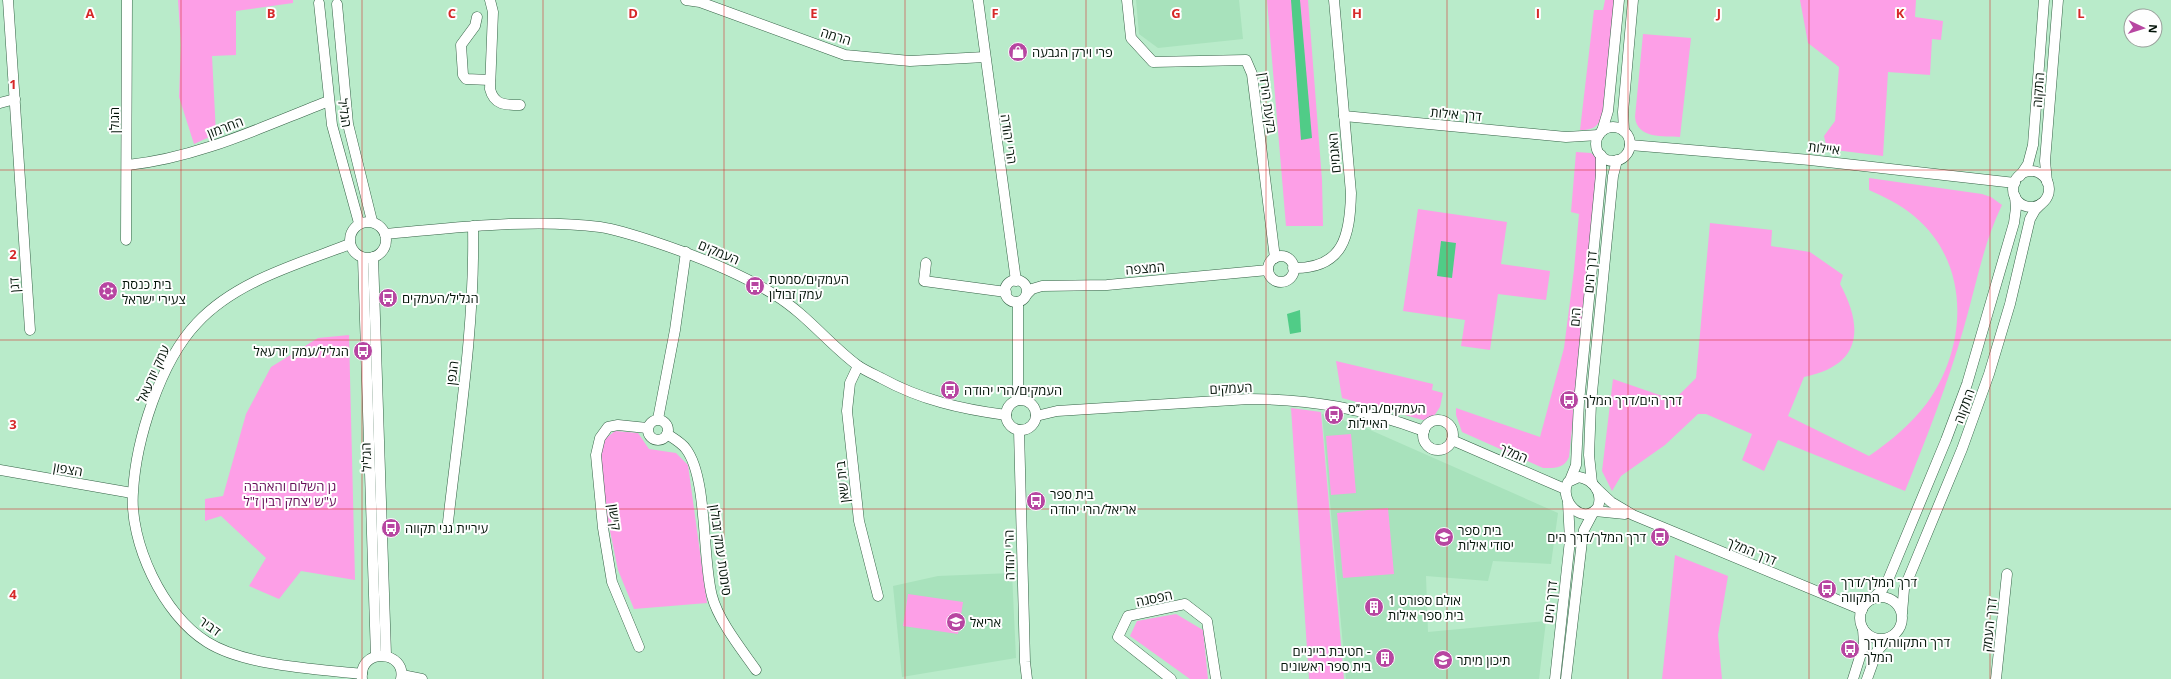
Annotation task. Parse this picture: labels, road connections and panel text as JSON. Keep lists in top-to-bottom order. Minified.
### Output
{"streets":{"street":["הרמה","התקוה","בקעת הירדן","הגליל","דרך אילות","הגולן","החרמון","הרי יהודה","איילות","האגמים","העמקים","המצפה","דרך הים","דגן","הים","הגפן","עמק יזרעאל","המלך","הצפון","בית שאן","קישון","סימטת עמק זבולון","דרך המלך","הפסגה","דרך העמק","דביר"]},"crossings":[["הרמה","הרי יהודה"],["התקוה","איילות"],["התקוה","דרך המלך"],["בקעת הירדן","האגמים"],["בקעת הירדן","המצפה"],["הגליל","החרמון"],["הגליל","העמקים"],["הגליל","עמק יזרעאל"],["דרך אילות","האגמים"],["הגולן","החרמון"],["הרי יהודה","העמקים"],["הרי יהודה","המצפה"],["איילות","דרך הים"],["איילות","הים"],["האגמים","המצפה"],["העמקים","הגפן"],["העמקים","עמק יזרעאל"],["העמקים","המלך"],["העמקים","בית שאן"],["דרך הים","הים"],["דרך הים","המלך"],["הים","המלך"],["עמק יזרעאל","הצפון"],["עמק יזרעאל","דביר"],["הצפון","דביר"],["קישון","סימטת עמק זבולון"]],"parks":["גן השלום והאהבה ע\"ש יצחק רבין ז\"ל"],"places":{"shop":["פרי וירק הגבעה"],"bus stop":["העמקים/סמטת עמק זבולון","הגליל/העמקים","הגליל/עמק יזרעאל","העמקים/הרי יהודה","דרך הים/דרך המלך","העמקים/ביה״ס האיילות","בית ספר אריאל/הרי יהודה","עיריית גני תקווה","דרך המלך/דרך הים","דרך המלך/דרך התקווה","דרך התקווה/דרך המלך"],"synagogue":["בית כנסת צעירי ישראל"],"school or university":["בית ספר יסודי אילות","אריאל","תיכון מיתר"],"building":["אולם ספורט 1 בית ספר אילות","חטיבת בייניים - בית ספר ראשונים"]},"north":"right","grid":{"columns":["A","B","C","D","E","F","G","H","I","J","K","L"],"rows":["1","2","3","4"]}}
